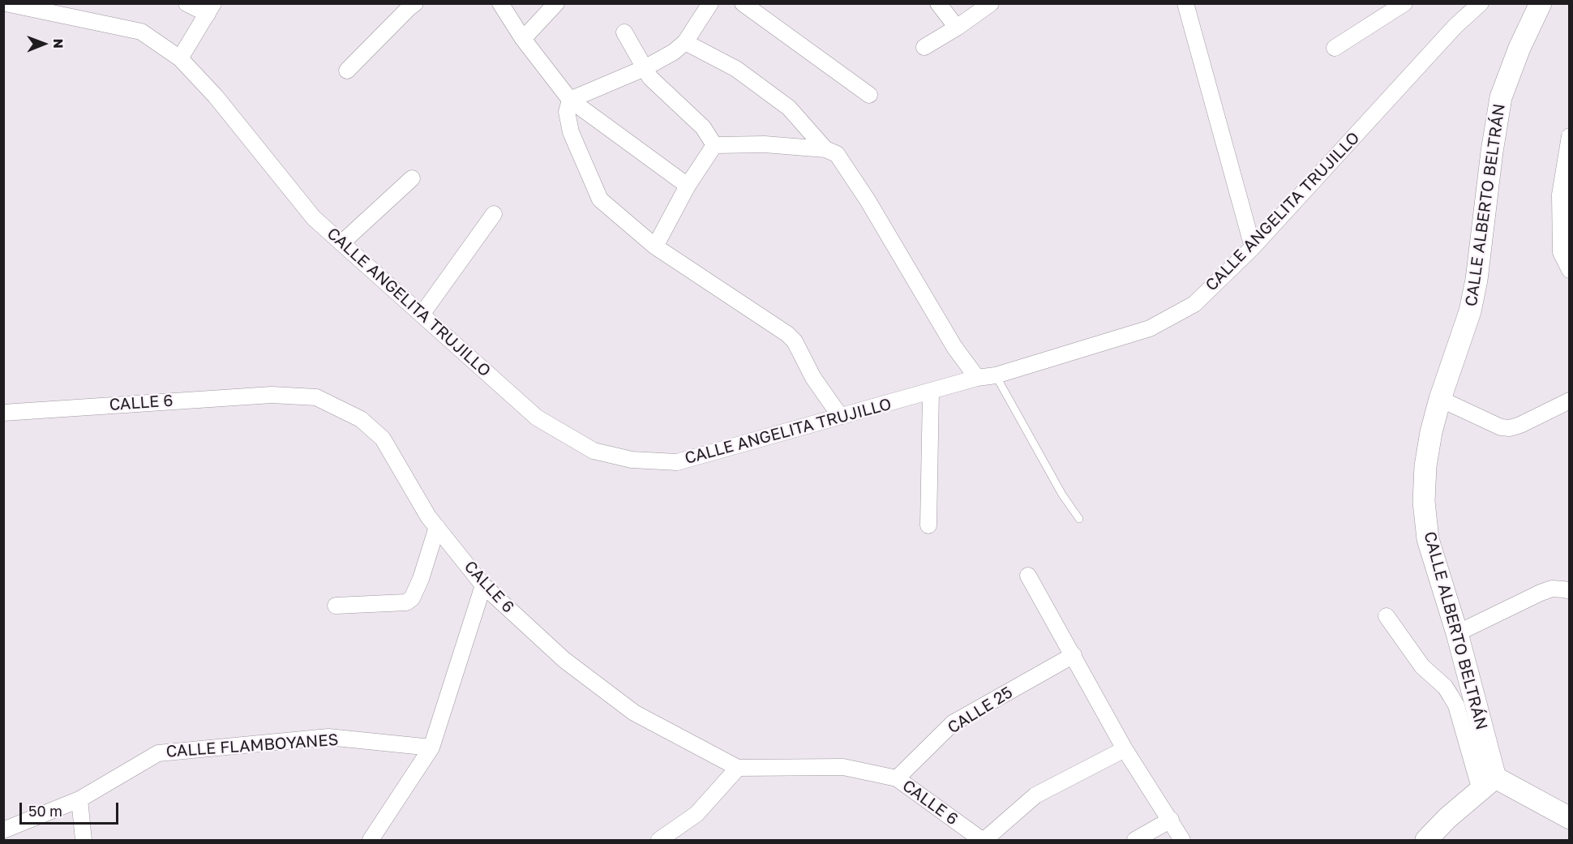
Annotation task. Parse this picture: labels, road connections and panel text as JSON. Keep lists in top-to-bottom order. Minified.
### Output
{"streets":{"main road":["CALLE ALBERTO BELTRÁN"],"street":["CALLE ANGELITA TRUJILLO","CALLE 6","CALLE 25","CALLE FLAMBOYANES"]},"crossings":[["CALLE 6","CALLE 25"]],"scale_bar":"50 m","north":"right"}
